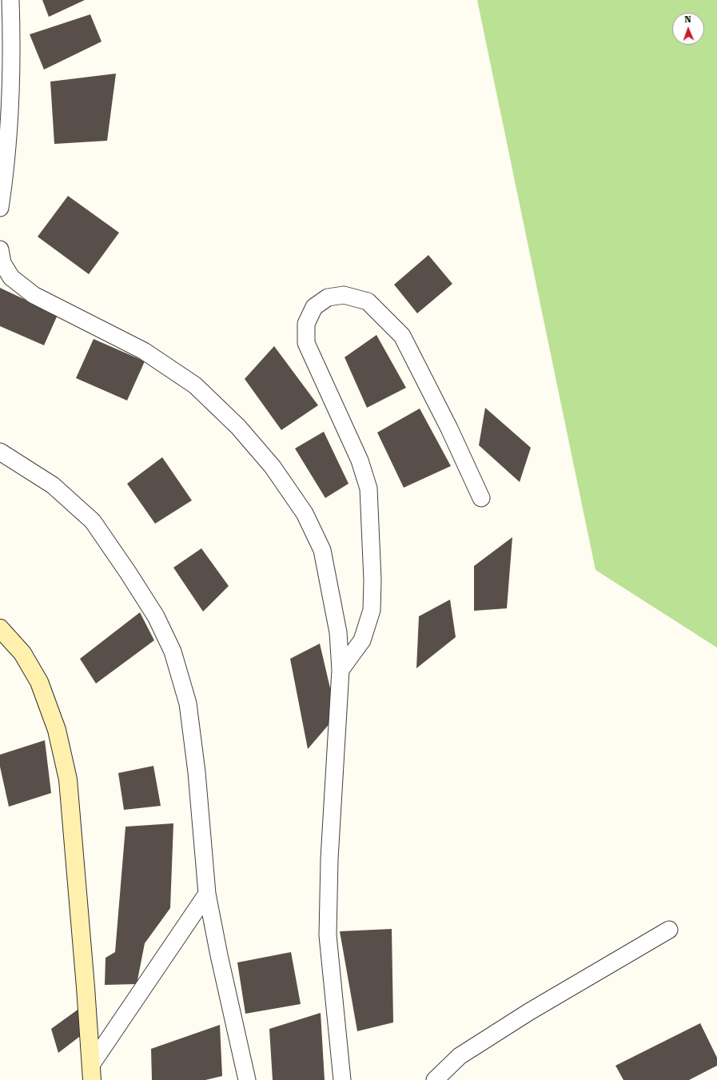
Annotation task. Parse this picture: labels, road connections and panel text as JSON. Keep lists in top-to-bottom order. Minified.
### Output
{"north":"top"}
